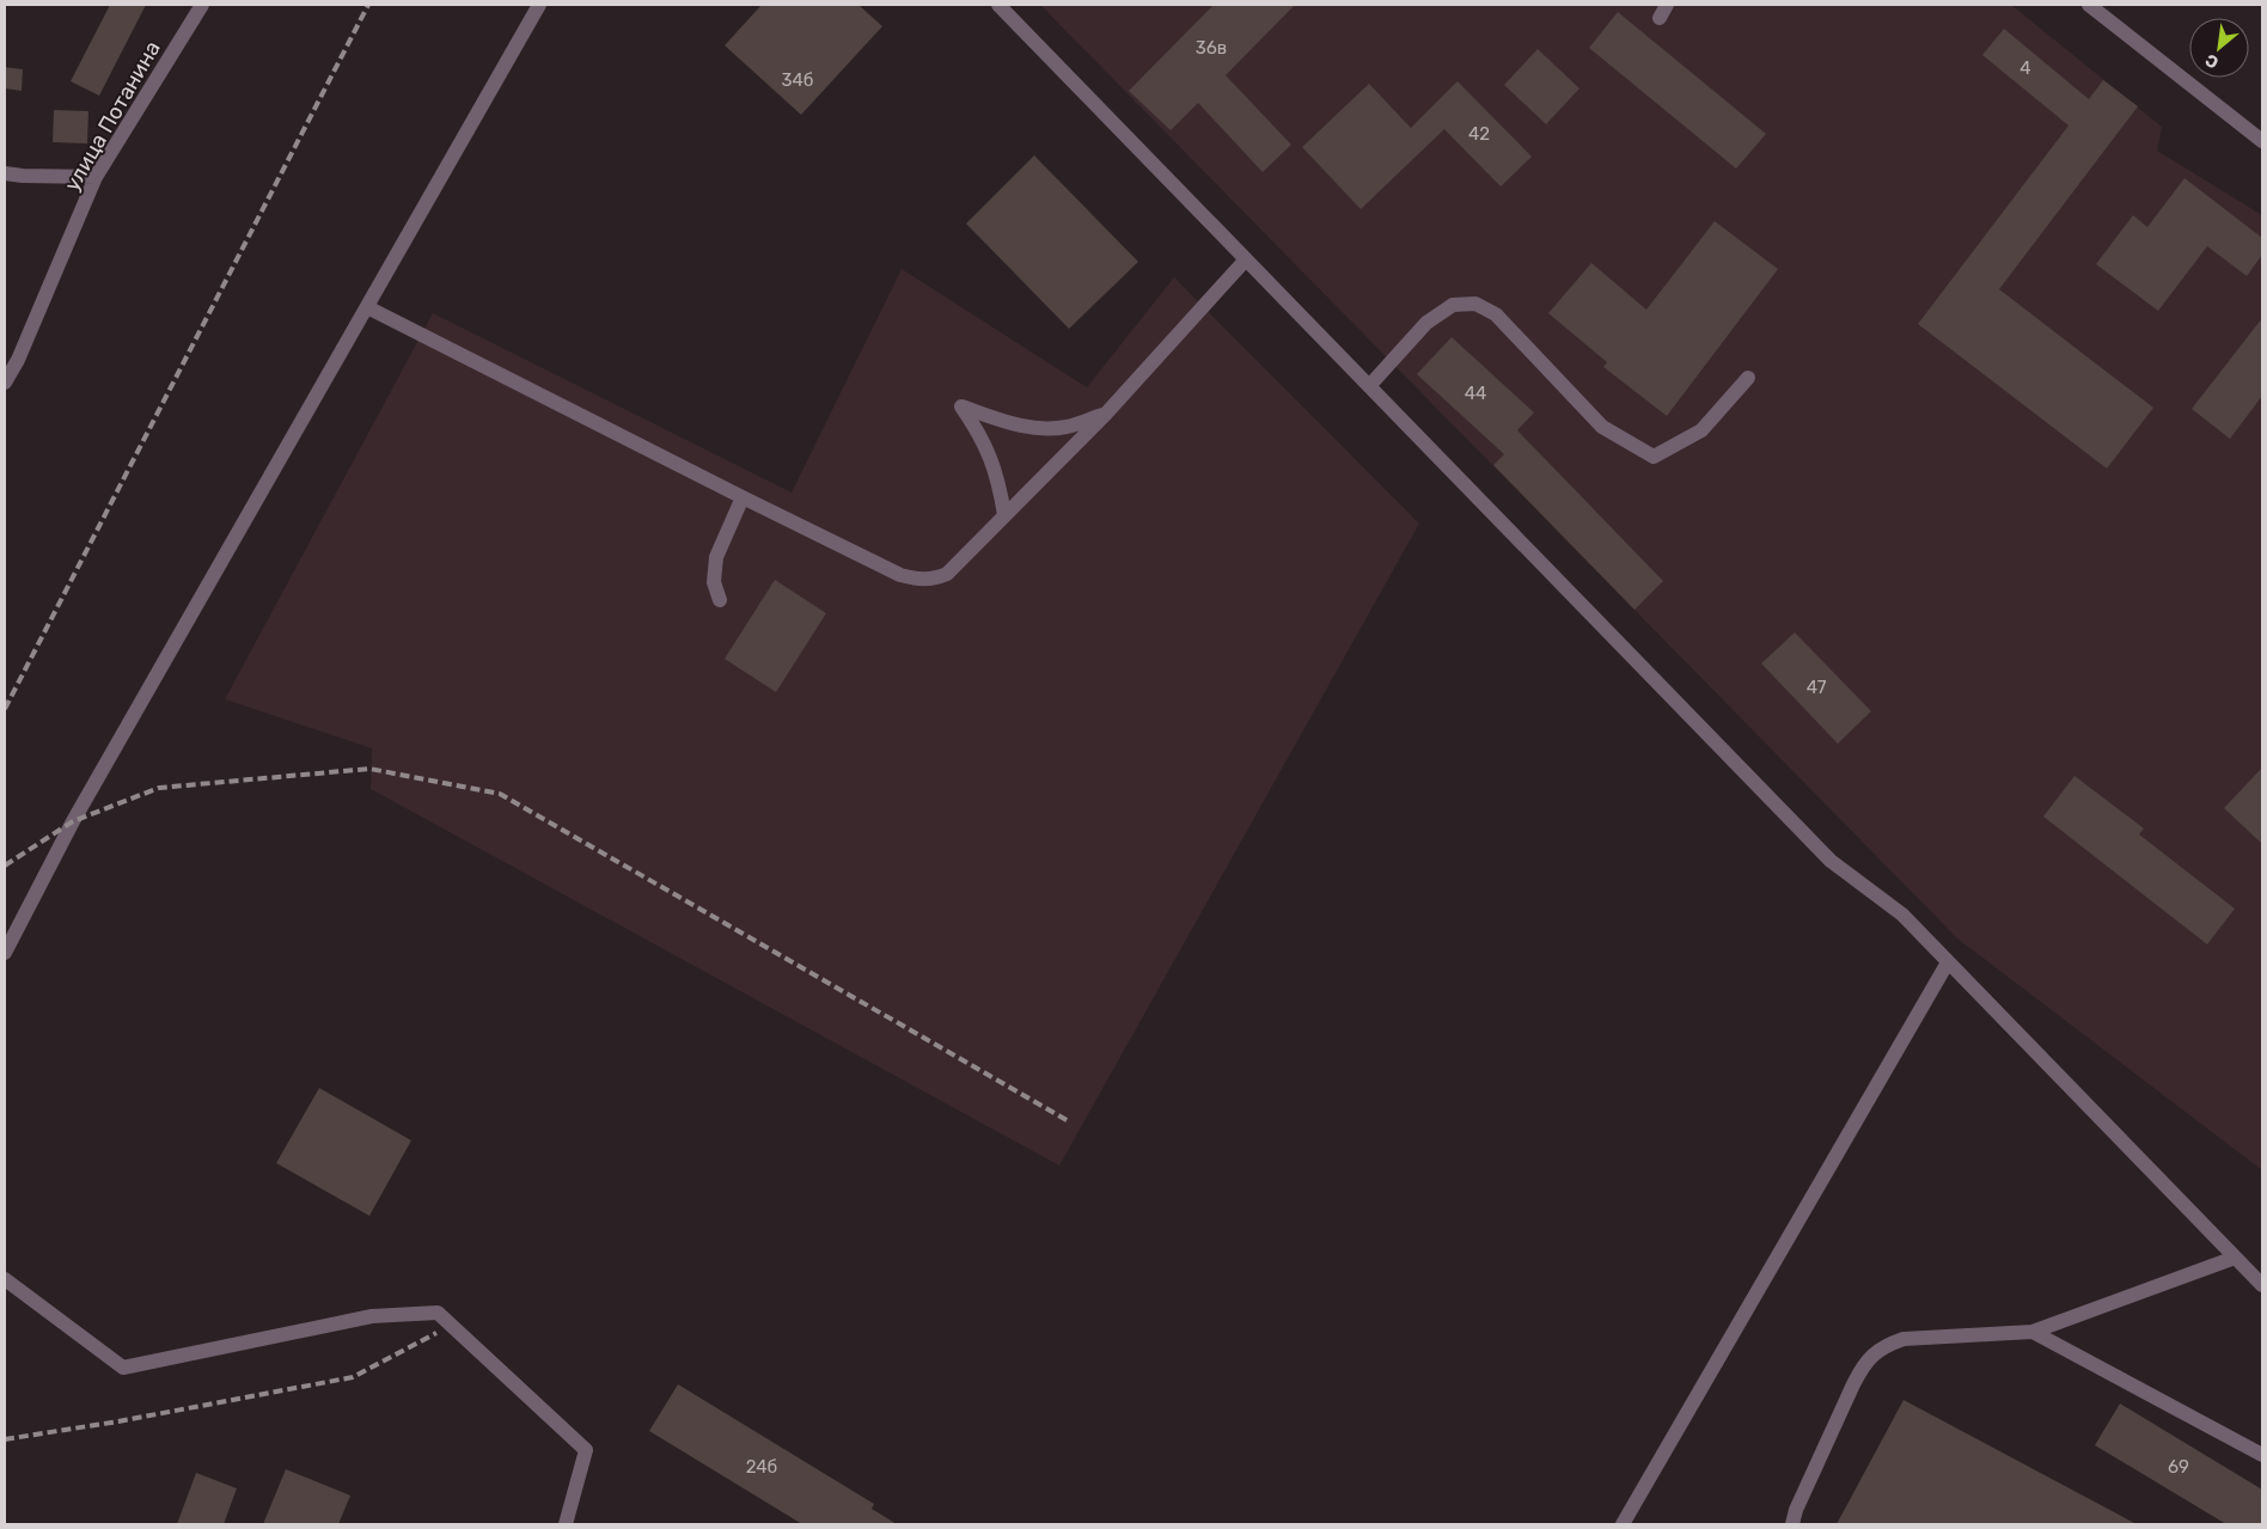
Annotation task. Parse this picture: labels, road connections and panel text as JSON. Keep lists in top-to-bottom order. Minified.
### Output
{"streets":{"street":["улица Потанина"]},"house_numbers":["36в","4","34б","42","44","47","24б","69"],"north":"bottom left"}
